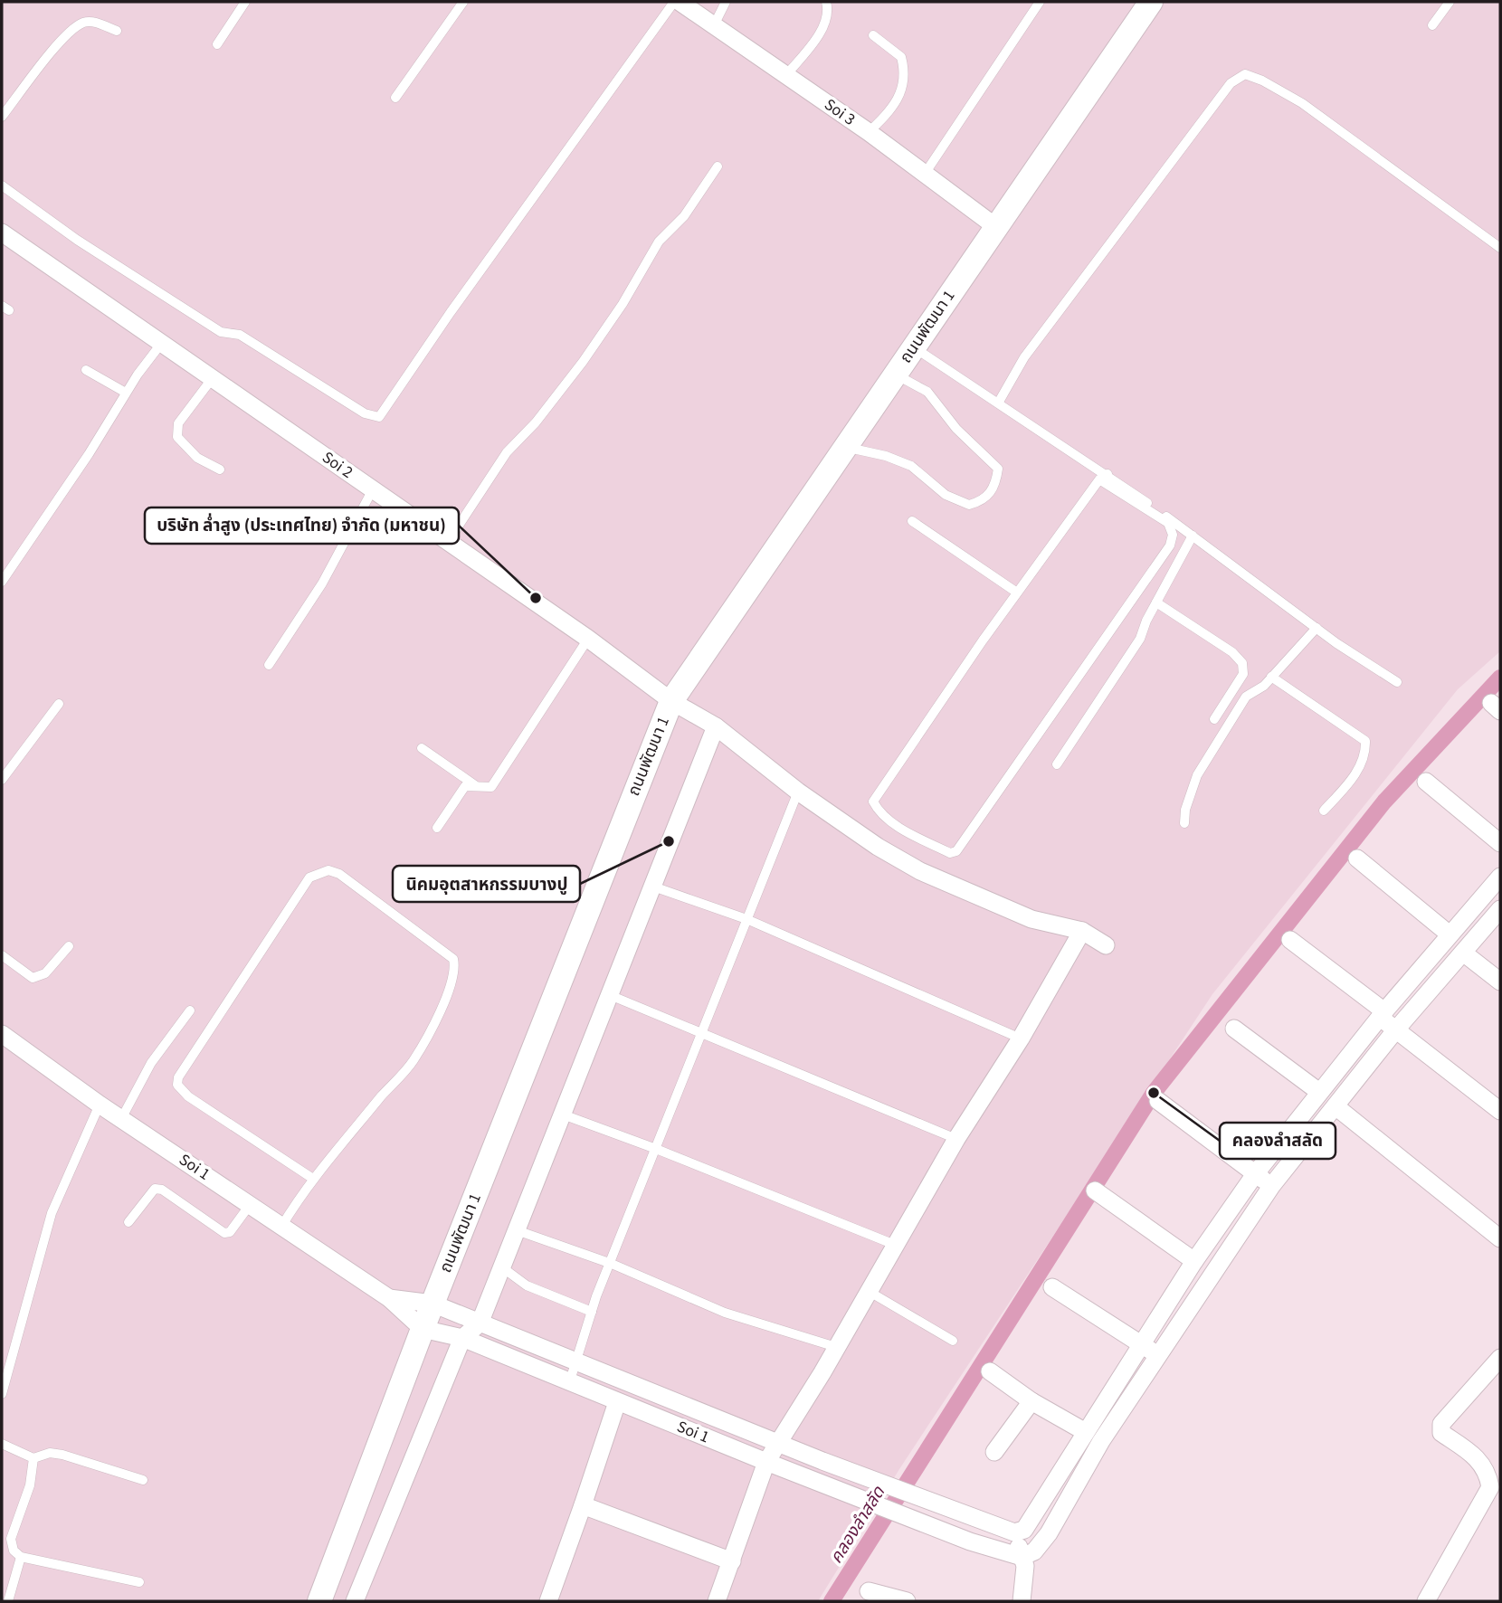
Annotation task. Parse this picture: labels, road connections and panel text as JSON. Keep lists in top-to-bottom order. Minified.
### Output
{"streets":{"main road":["ถนนพัฒนา 1"],"street":["Soi 3","Soi 2","Soi 1"]},"crossings":[["Soi 3","ถนนพัฒนา 1"],["ถนนพัฒนา 1","Soi 2"],["ถนนพัฒนา 1","Soi 1"]],"water":["คลองลำสลัด"],"places":["บริษัท ล่ำสูง (ประเทศไทย) จำกัด (มหาชน)","นิคมอุตสาหกรรมบางปู","คลองลำสลัด"]}
